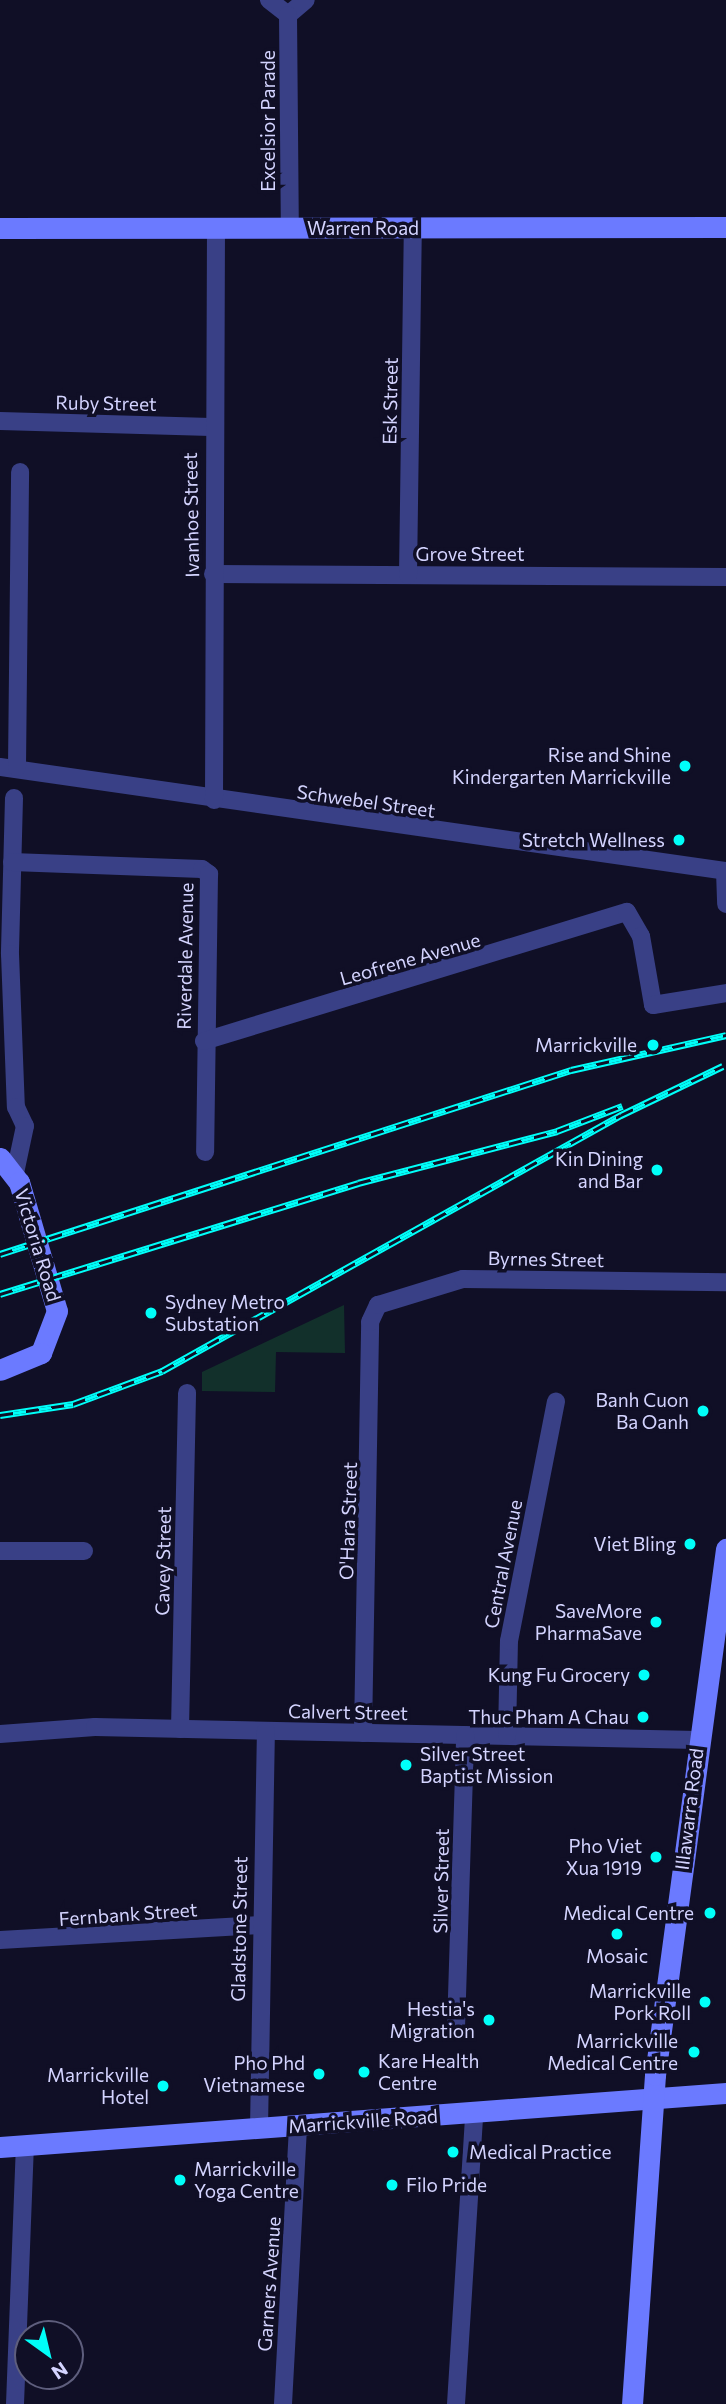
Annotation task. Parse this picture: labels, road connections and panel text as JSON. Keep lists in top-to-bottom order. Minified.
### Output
{"streets":{"main road":["Warren Road","Victoria Road","Illawarra Road","Marrickville Road"],"street":["Excelsior Parade","Esk Street","Ruby Street","Ivanhoe Street","Grove Street","Schwebel Street","Riverdale Avenue","Leofrene Avenue","Byrnes Street","O'Hara Street","Cavey Street","Central Avenue","Calvert Street","Silver Street","Fernbank Street","Gladstone Street","Garners Avenue"]},"crossings":[["Excelsior Parade","Warren Road"],["Warren Road","Esk Street"],["Warren Road","Ivanhoe Street"],["Esk Street","Grove Street"],["Ruby Street","Ivanhoe Street"],["Ivanhoe Street","Grove Street"],["Ivanhoe Street","Schwebel Street"],["Riverdale Avenue","Leofrene Avenue"],["Byrnes Street","O'Hara Street"],["O'Hara Street","Calvert Street"],["Cavey Street","Calvert Street"],["Central Avenue","Calvert Street"],["Calvert Street","Illawarra Road"],["Calvert Street","Silver Street"],["Calvert Street","Gladstone Street"],["Illawarra Road","Marrickville Road"],["Fernbank Street","Gladstone Street"],["Gladstone Street","Marrickville Road"],["Marrickville Road","Garners Avenue"]],"places":["Rise and Shine Kindergarten Marrickville","Stretch Wellness","Marrickville","Kin Dining and Bar","Sydney Metro Substation","Banh Cuon Ba Oanh","Viet Bling","SaveMore PharmaSave","Kung Fu Grocery","Thuc Pham A Chau","Silver Street Baptist Mission","Pho Viet Xua 1919","Medical Centre","Mosaic","Marrickville Pork Roll","Hestia's Migration","Marrickville Medical Centre","Kare Health Centre","Pho Phd Vietnamese","Marrickville Hotel","Medical Practice","Marrickville Yoga Centre","Filo Pride"],"north":"bottom right"}
